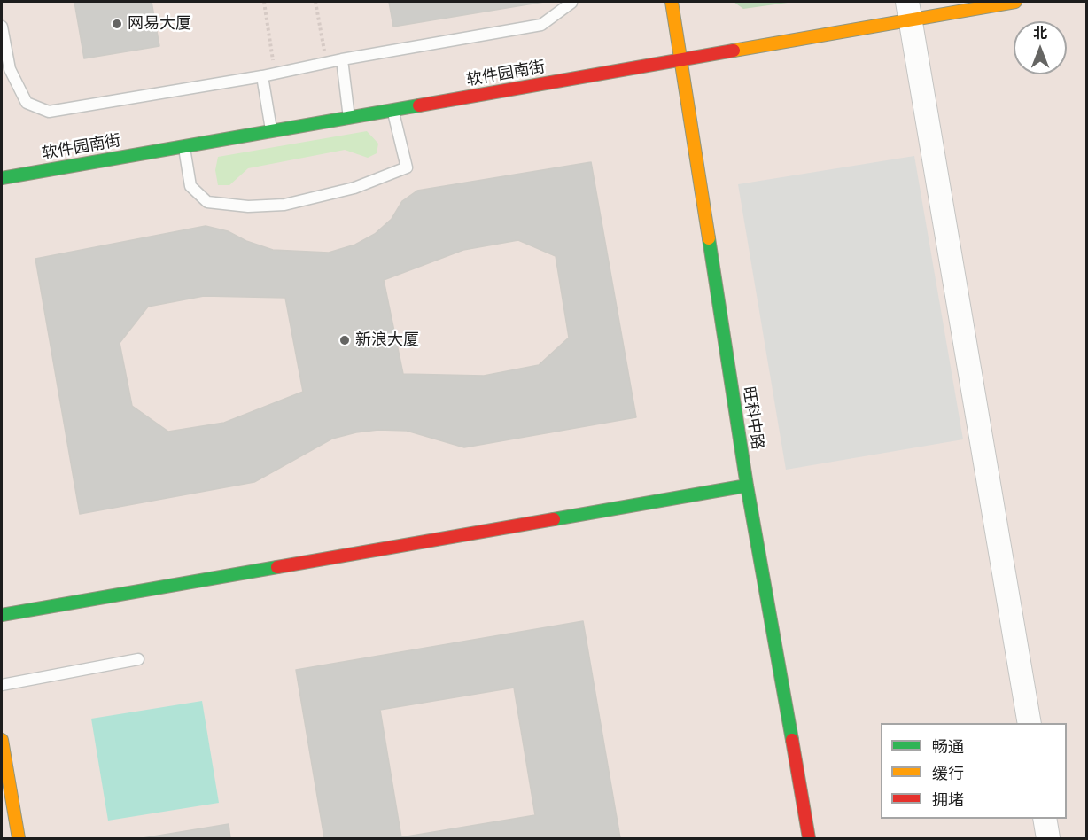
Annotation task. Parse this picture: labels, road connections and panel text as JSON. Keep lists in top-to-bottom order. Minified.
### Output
{"streets":{"street":["软件园南街","旺科中路"]},"crossings":[["软件园南街","旺科中路"]],"places":["网易大厦","新浪大厦"],"legend":["畅通","缓行","拥堵"],"north":"top"}
